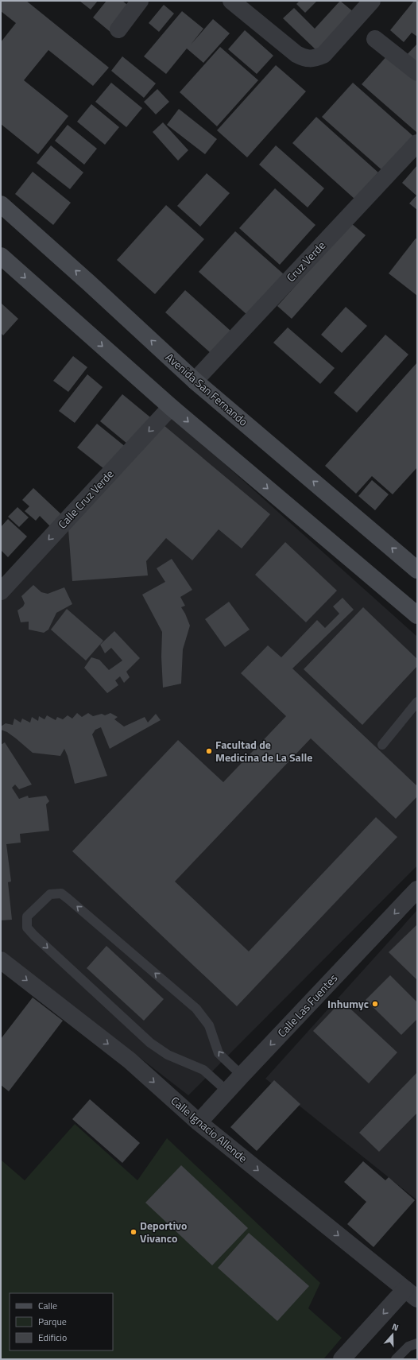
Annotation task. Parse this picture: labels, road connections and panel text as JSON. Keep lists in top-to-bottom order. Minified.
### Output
{"streets":{"main road":["Avenida San Fernando"],"street":["Cruz Verde","Calle Cruz Verde","Calle Las Fuentes","Calle Ignacio Allende"]},"crossings":[["Cruz Verde","Avenida San Fernando"],["Calle Las Fuentes","Calle Ignacio Allende"]],"one_way":["Calle Cruz Verde","Calle Las Fuentes","Calle Ignacio Allende"],"places":["Facultad de Medicina de La Salle","Inhumyc","Deportivo Vivanco"],"legend":["Calle","Parque","Edificio"],"north":"top"}
